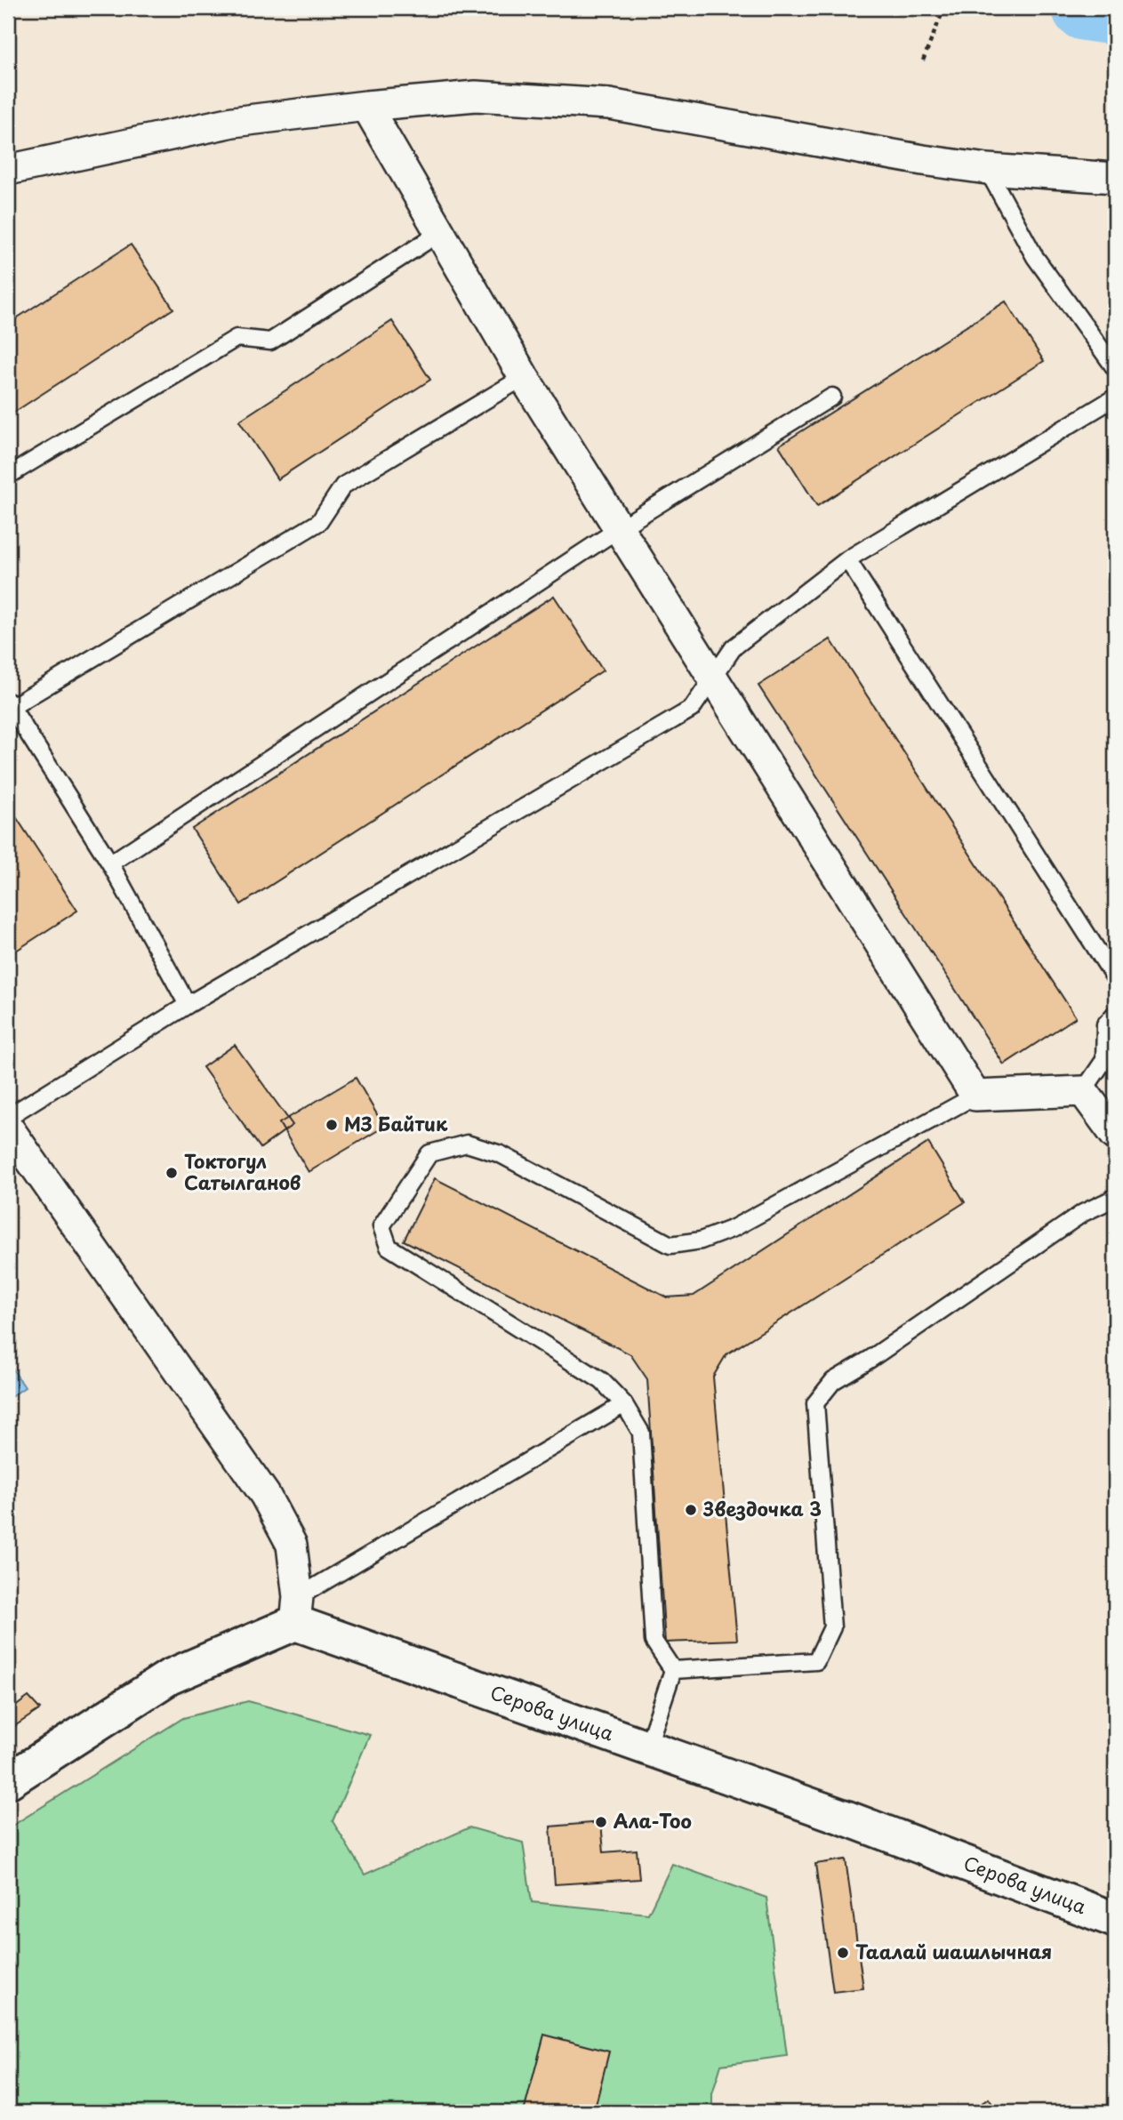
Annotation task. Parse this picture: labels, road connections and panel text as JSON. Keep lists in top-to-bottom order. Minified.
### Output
{"streets":{"main road":["Серова улица"]},"places":["МЗ Байтик","Токтогул Сатылганов","Звездочка 3","Ала-Тоо","Таалай шашлычная"]}
